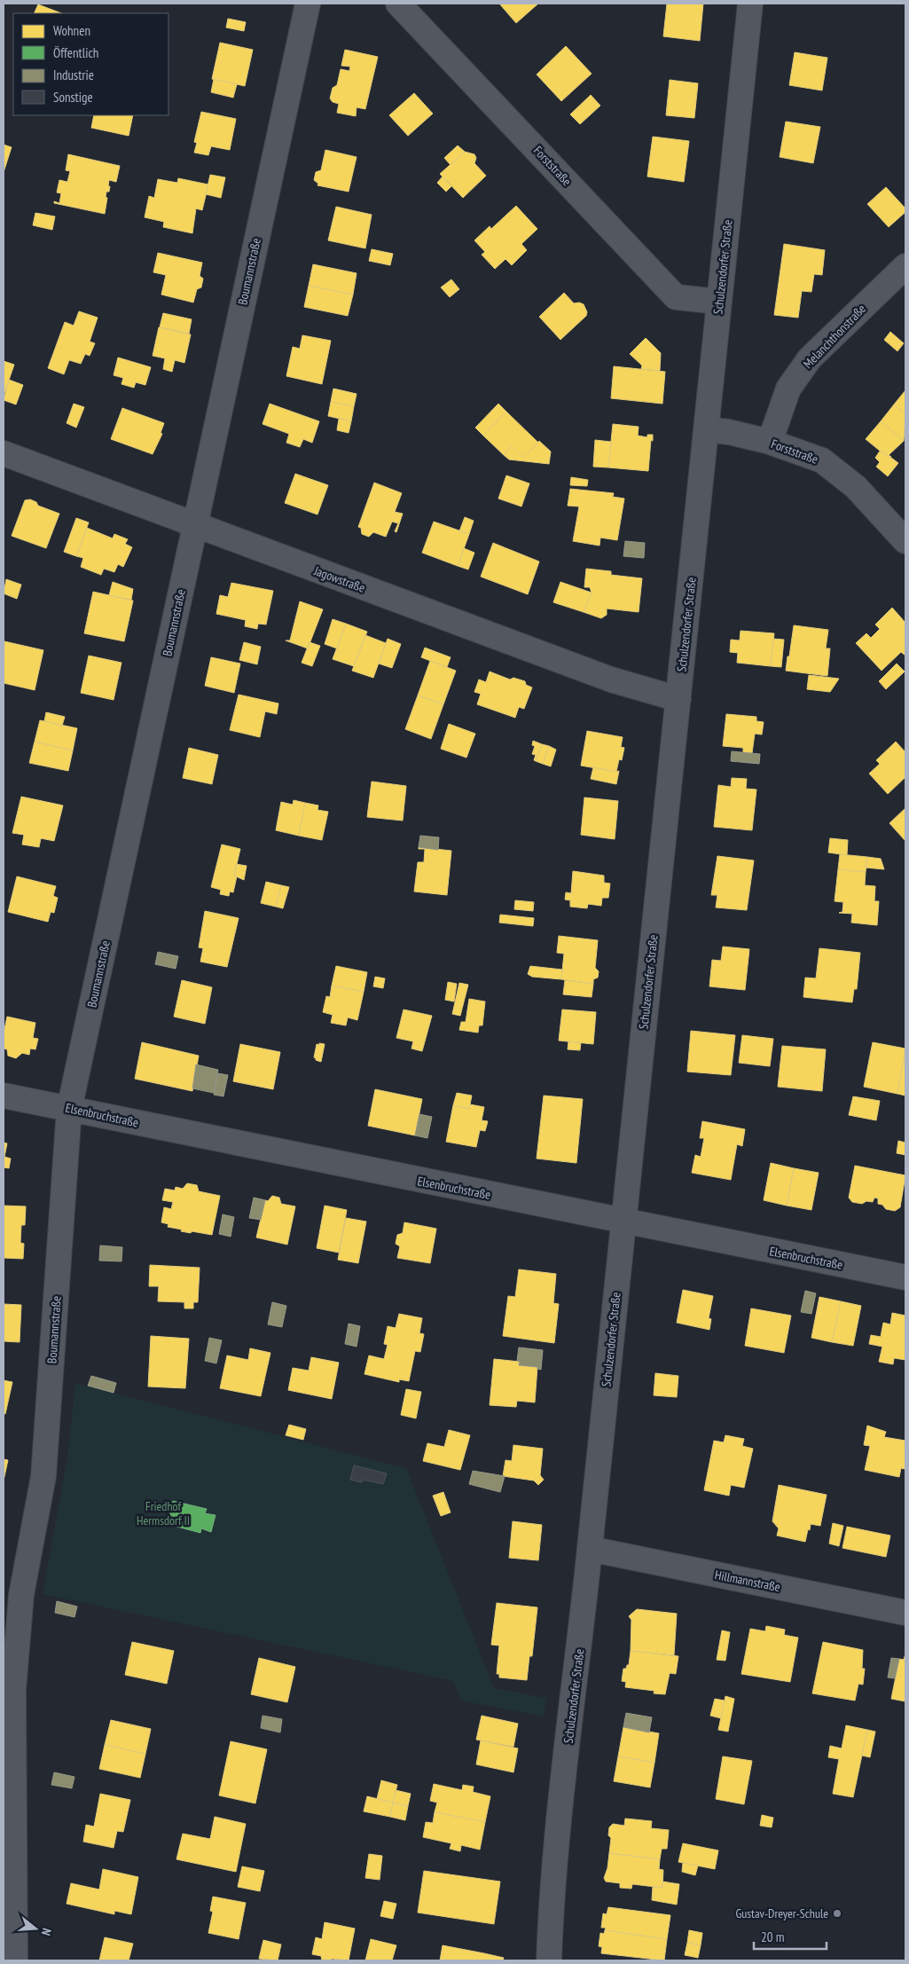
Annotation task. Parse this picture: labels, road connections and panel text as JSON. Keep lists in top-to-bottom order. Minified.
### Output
{"streets":{"street":["Forststraße","Schulzendorfer Straße","Boumannstraße","Melanchthonstraße","Jagowstraße","Elsenbruchstraße","Hillmannstraße"]},"crossings":[["Forststraße","Schulzendorfer Straße"],["Forststraße","Melanchthonstraße"],["Schulzendorfer Straße","Jagowstraße"],["Schulzendorfer Straße","Elsenbruchstraße"],["Schulzendorfer Straße","Hillmannstraße"],["Boumannstraße","Jagowstraße"],["Boumannstraße","Elsenbruchstraße"]],"parks":["Friedhof Hermsdorf II"],"places":["Gustav-Dreyer-Schule"],"legend":["Wohnen","Öffentlich","Industrie","Sonstige"],"scale_bar":"20 m","north":"right"}
